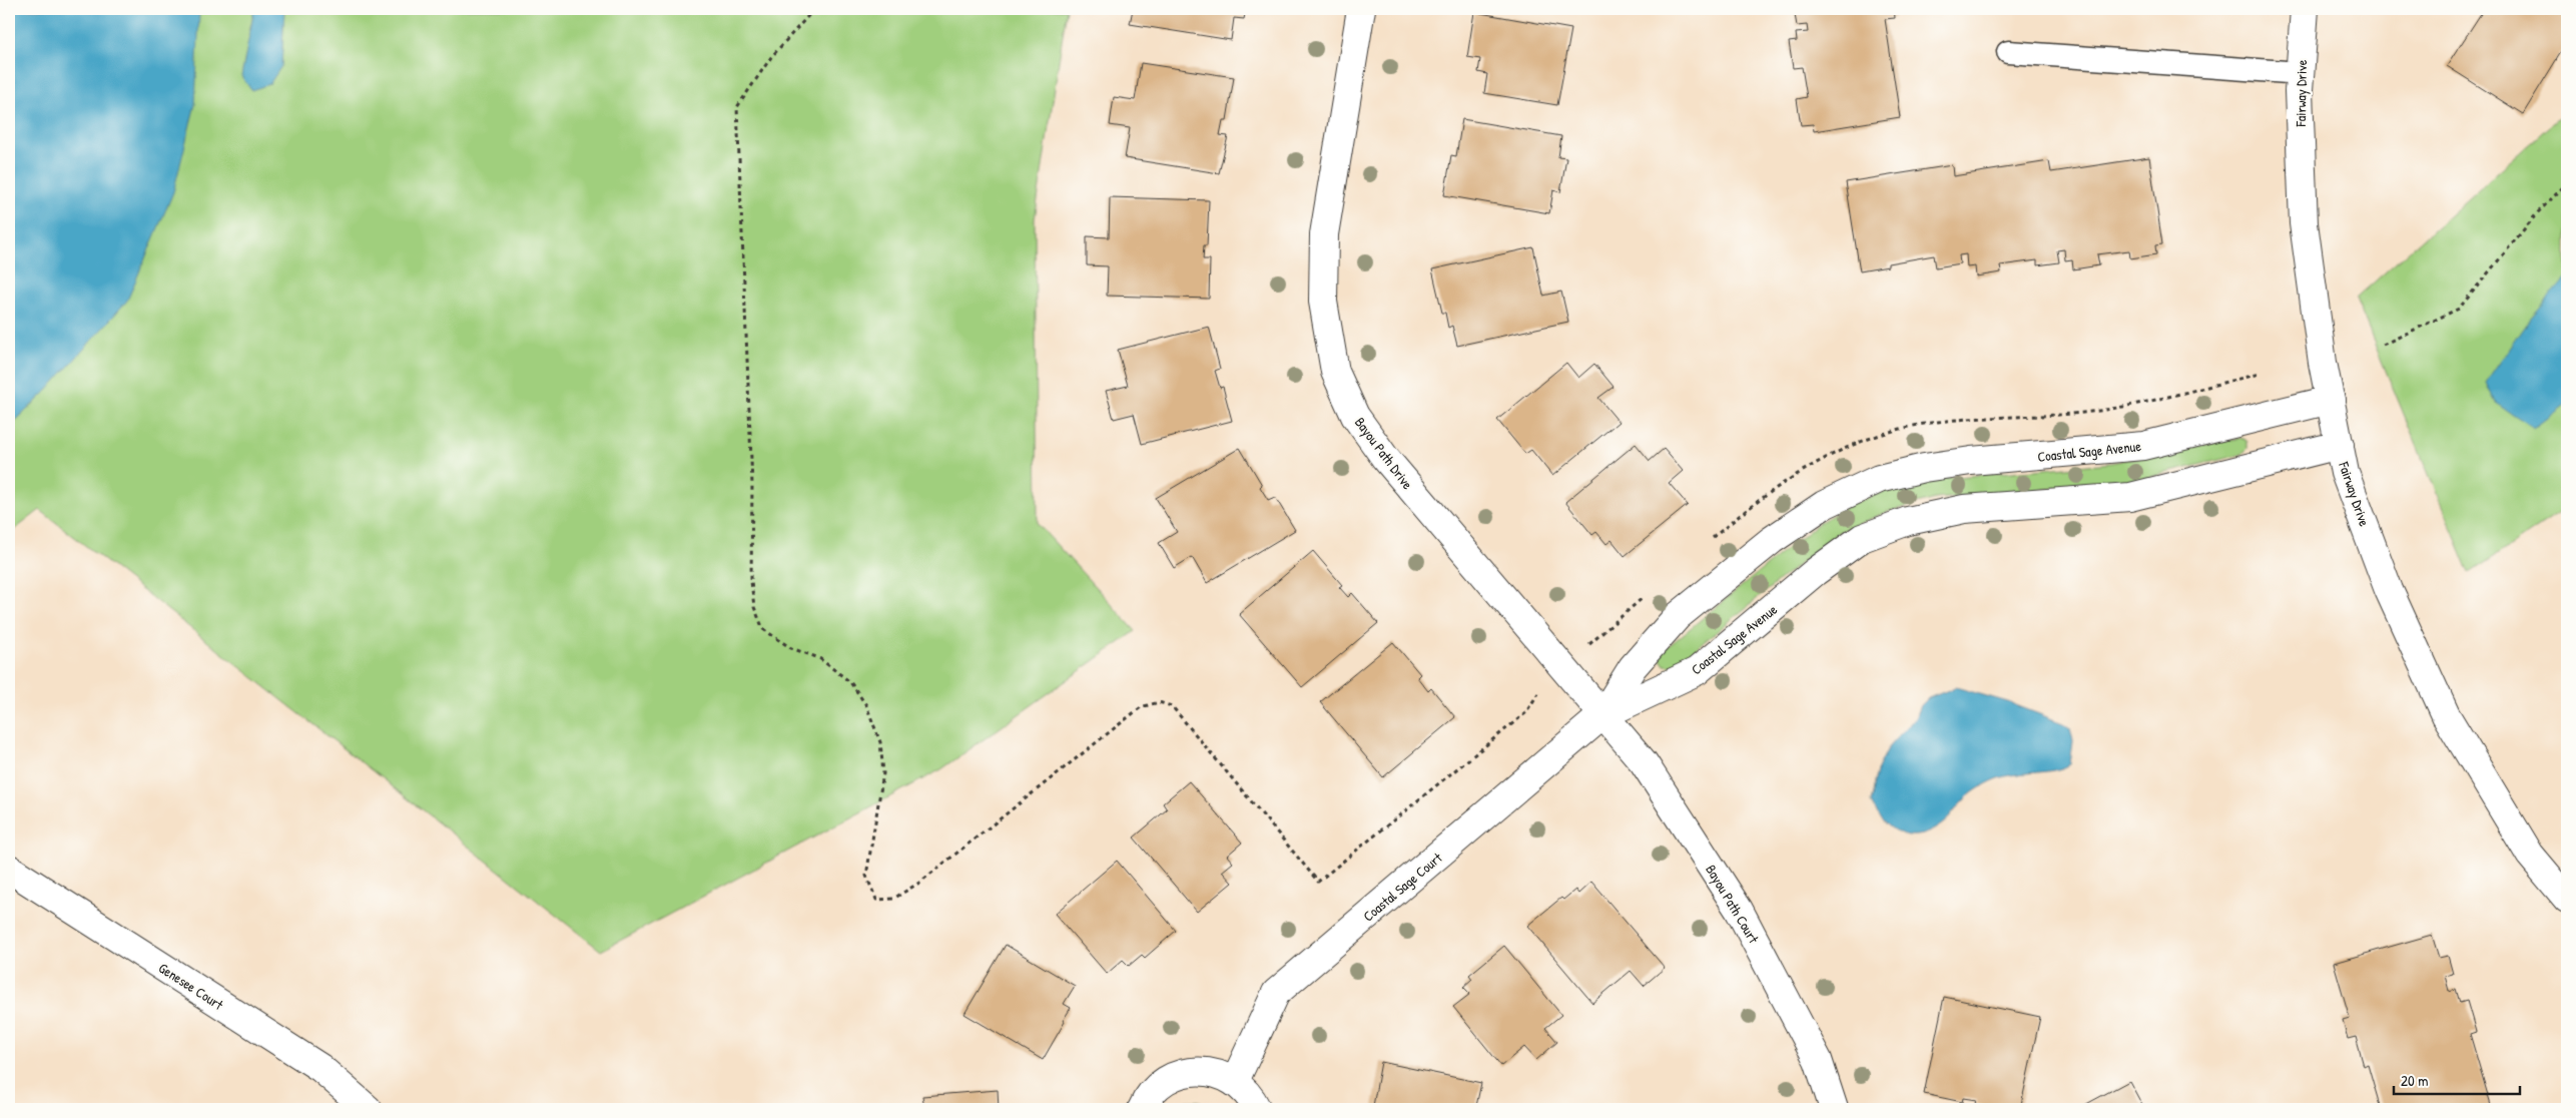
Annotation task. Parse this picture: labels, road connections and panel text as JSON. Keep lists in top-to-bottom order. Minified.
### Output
{"streets":{"street":["Fairway Drive","Coastal Sage Avenue","Bayou Path Drive","Coastal Sage Court","Bayou Path Court","Genesee Court"]},"crossings":[["Fairway Drive","Coastal Sage Avenue"],["Coastal Sage Avenue","Bayou Path Drive"],["Coastal Sage Avenue","Coastal Sage Court"],["Coastal Sage Avenue","Bayou Path Court"],["Bayou Path Drive","Coastal Sage Court"],["Bayou Path Drive","Bayou Path Court"],["Coastal Sage Court","Bayou Path Court"]],"scale_bar":"20 m"}
